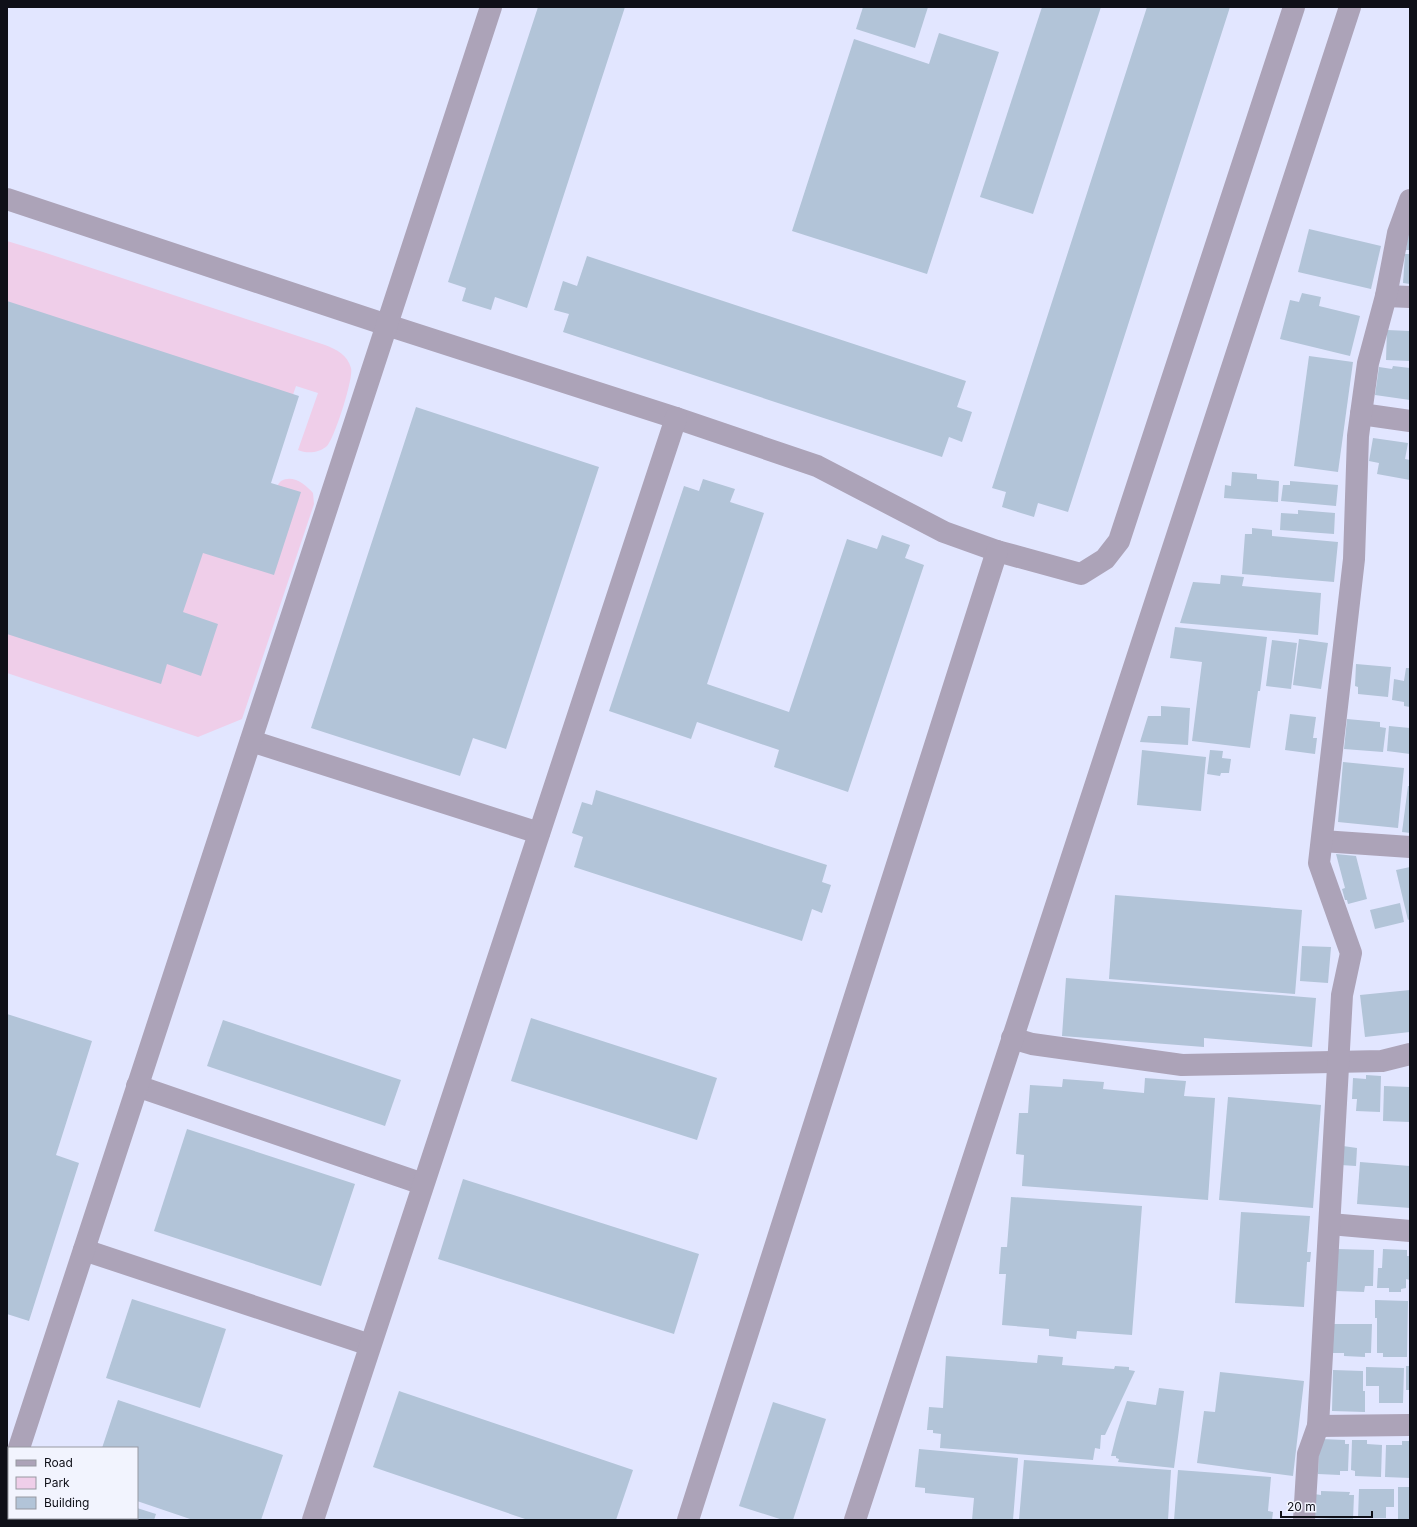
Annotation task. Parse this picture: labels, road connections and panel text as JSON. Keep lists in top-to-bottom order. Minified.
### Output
{"legend":["Road","Park","Building"],"scale_bar":"20 m"}
